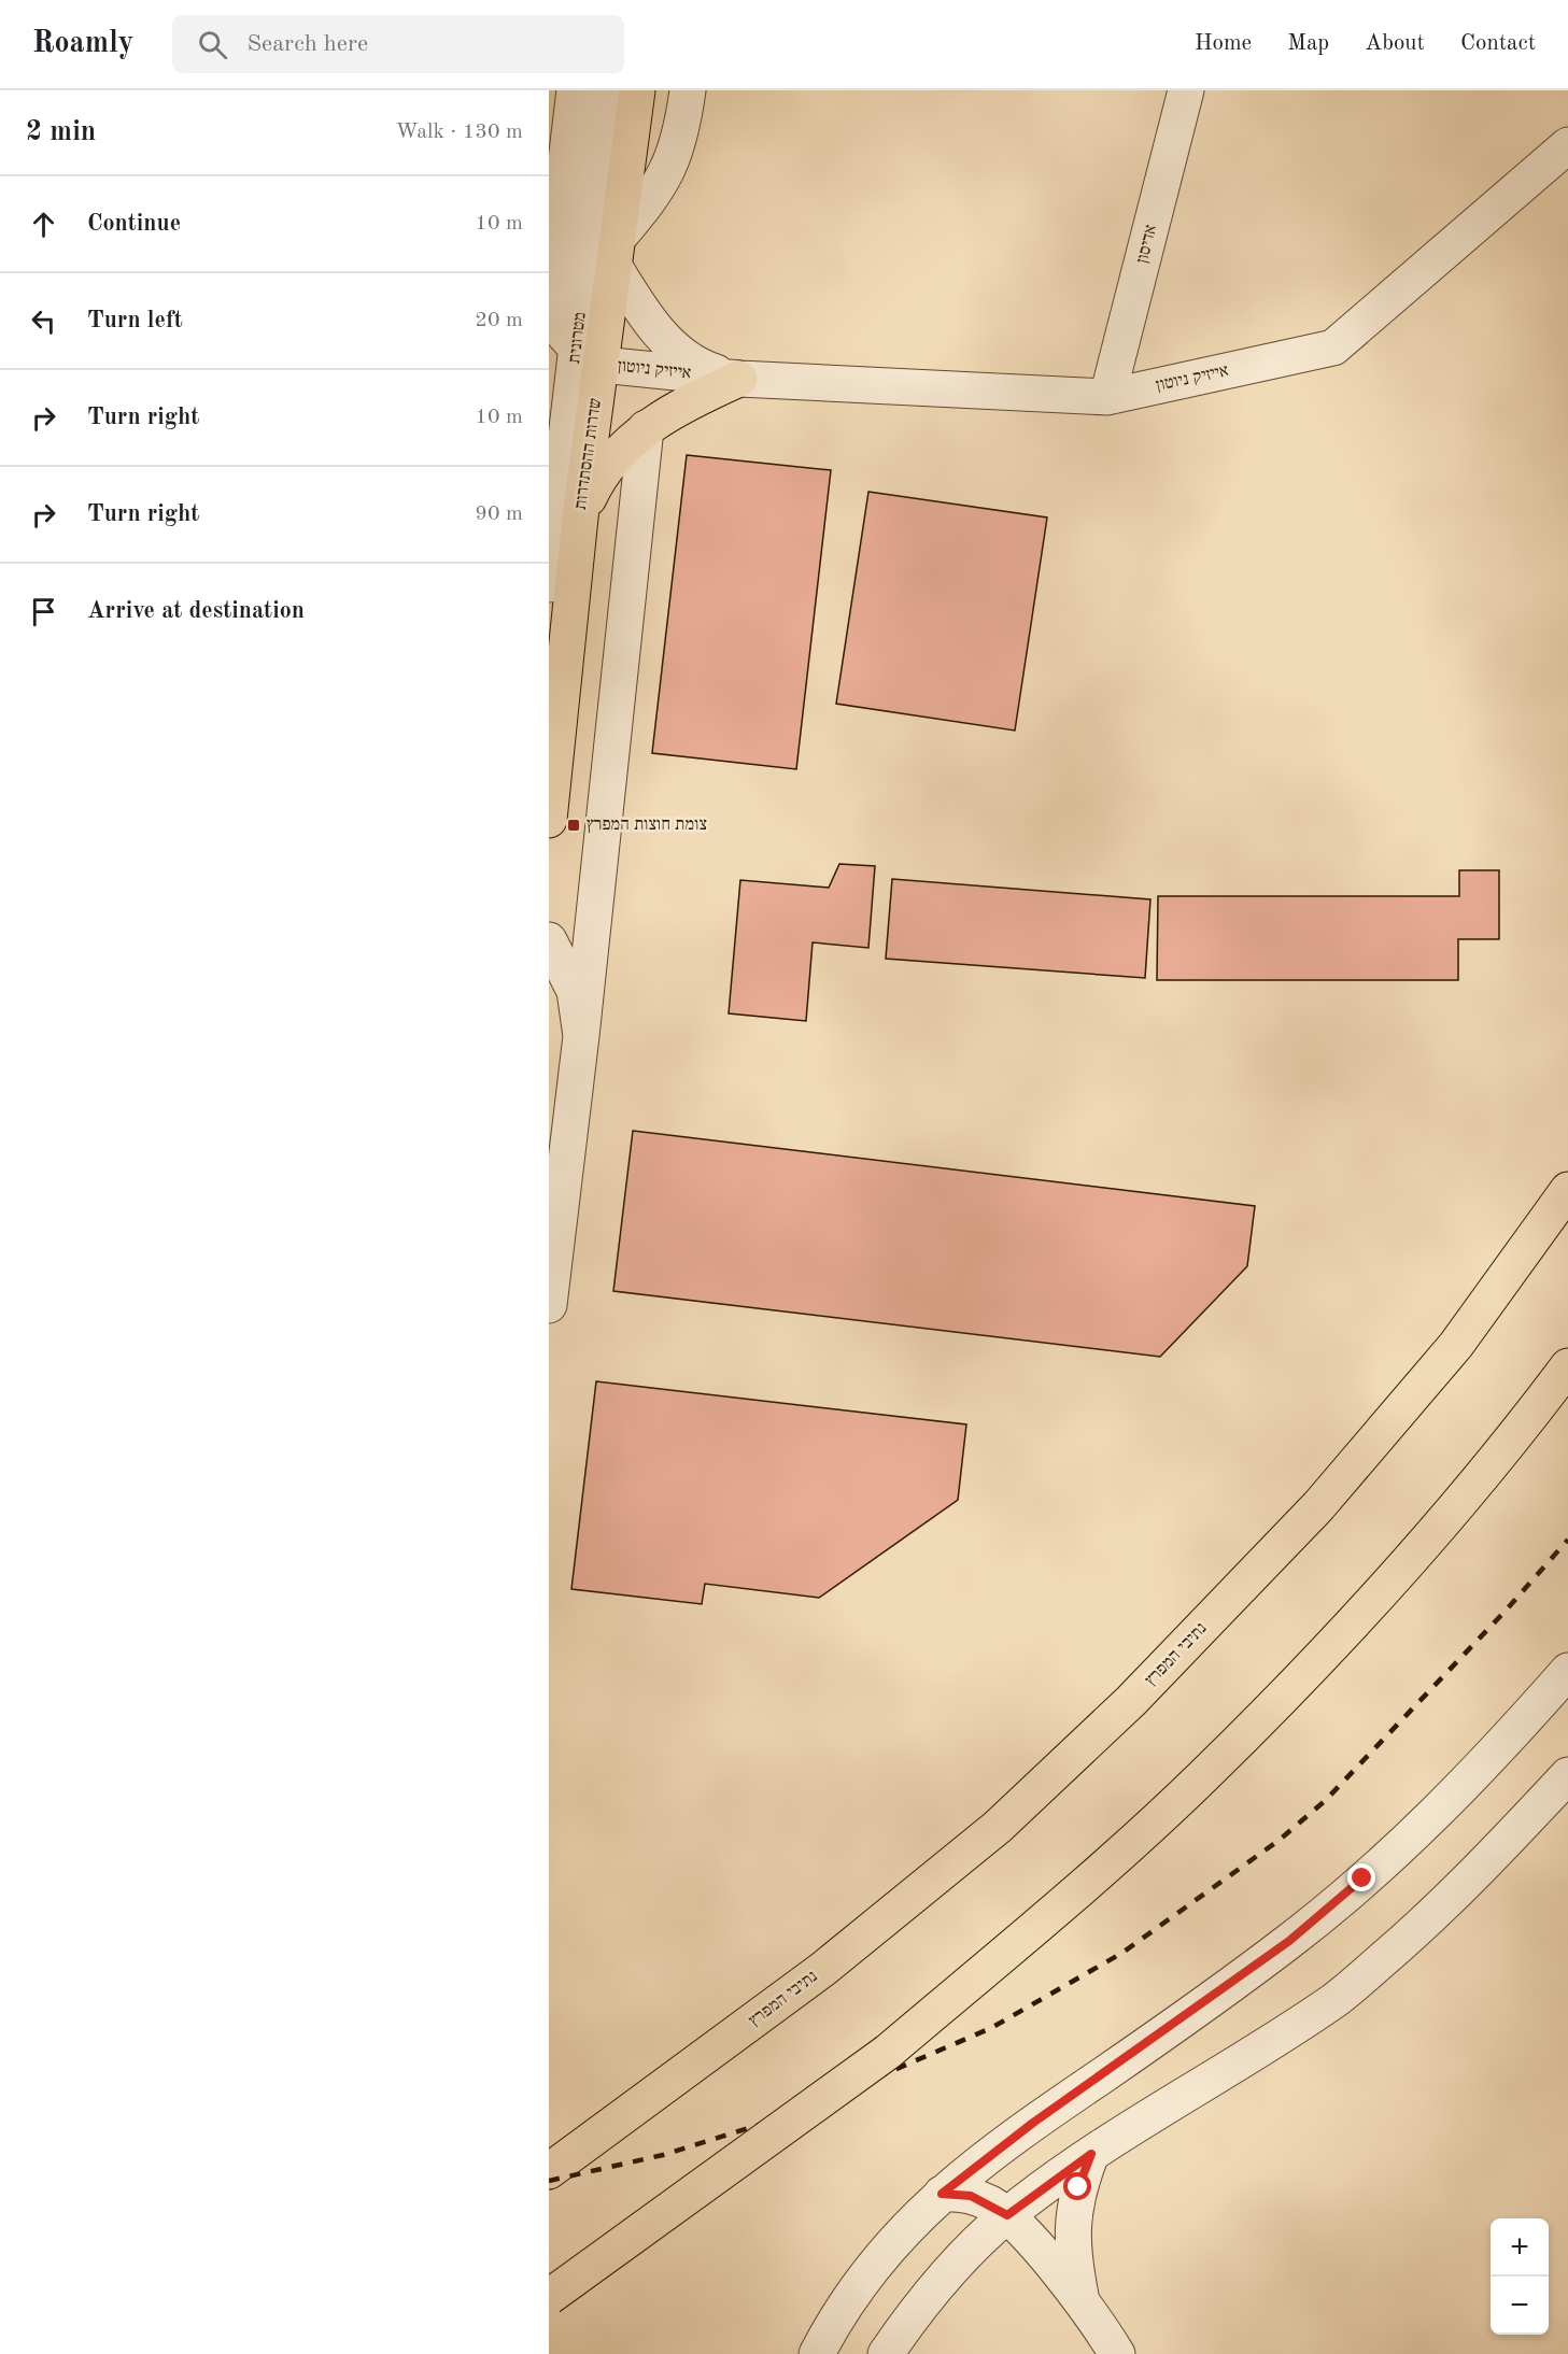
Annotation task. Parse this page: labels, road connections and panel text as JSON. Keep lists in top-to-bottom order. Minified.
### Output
{"streets":{"highway":["שדרות ההסתדרות","נתיבי המפרץ"],"street":["אדיסון","מטרונית","אייזיק ניוטון"]},"crossings":[["אדיסון","אייזיק ניוטון"],["מטרונית","אייזיק ניוטון"],["מטרונית","שדרות ההסתדרות"],["אייזיק ניוטון","שדרות ההסתדרות"]],"places":{"transit":["צומת חוצות המפרץ"]},"page":{"header":"Roamly","search":"Search here","nav":["Home","Map","About","Contact"],"heading":["2 min","Walk · 130 m"],"list":[["Continue","10 m"],["Turn left","20 m"],["Turn right","10 m"],["Turn right","90 m"],"Arrive at destination"],"map_buttons":["+","−"]}}
